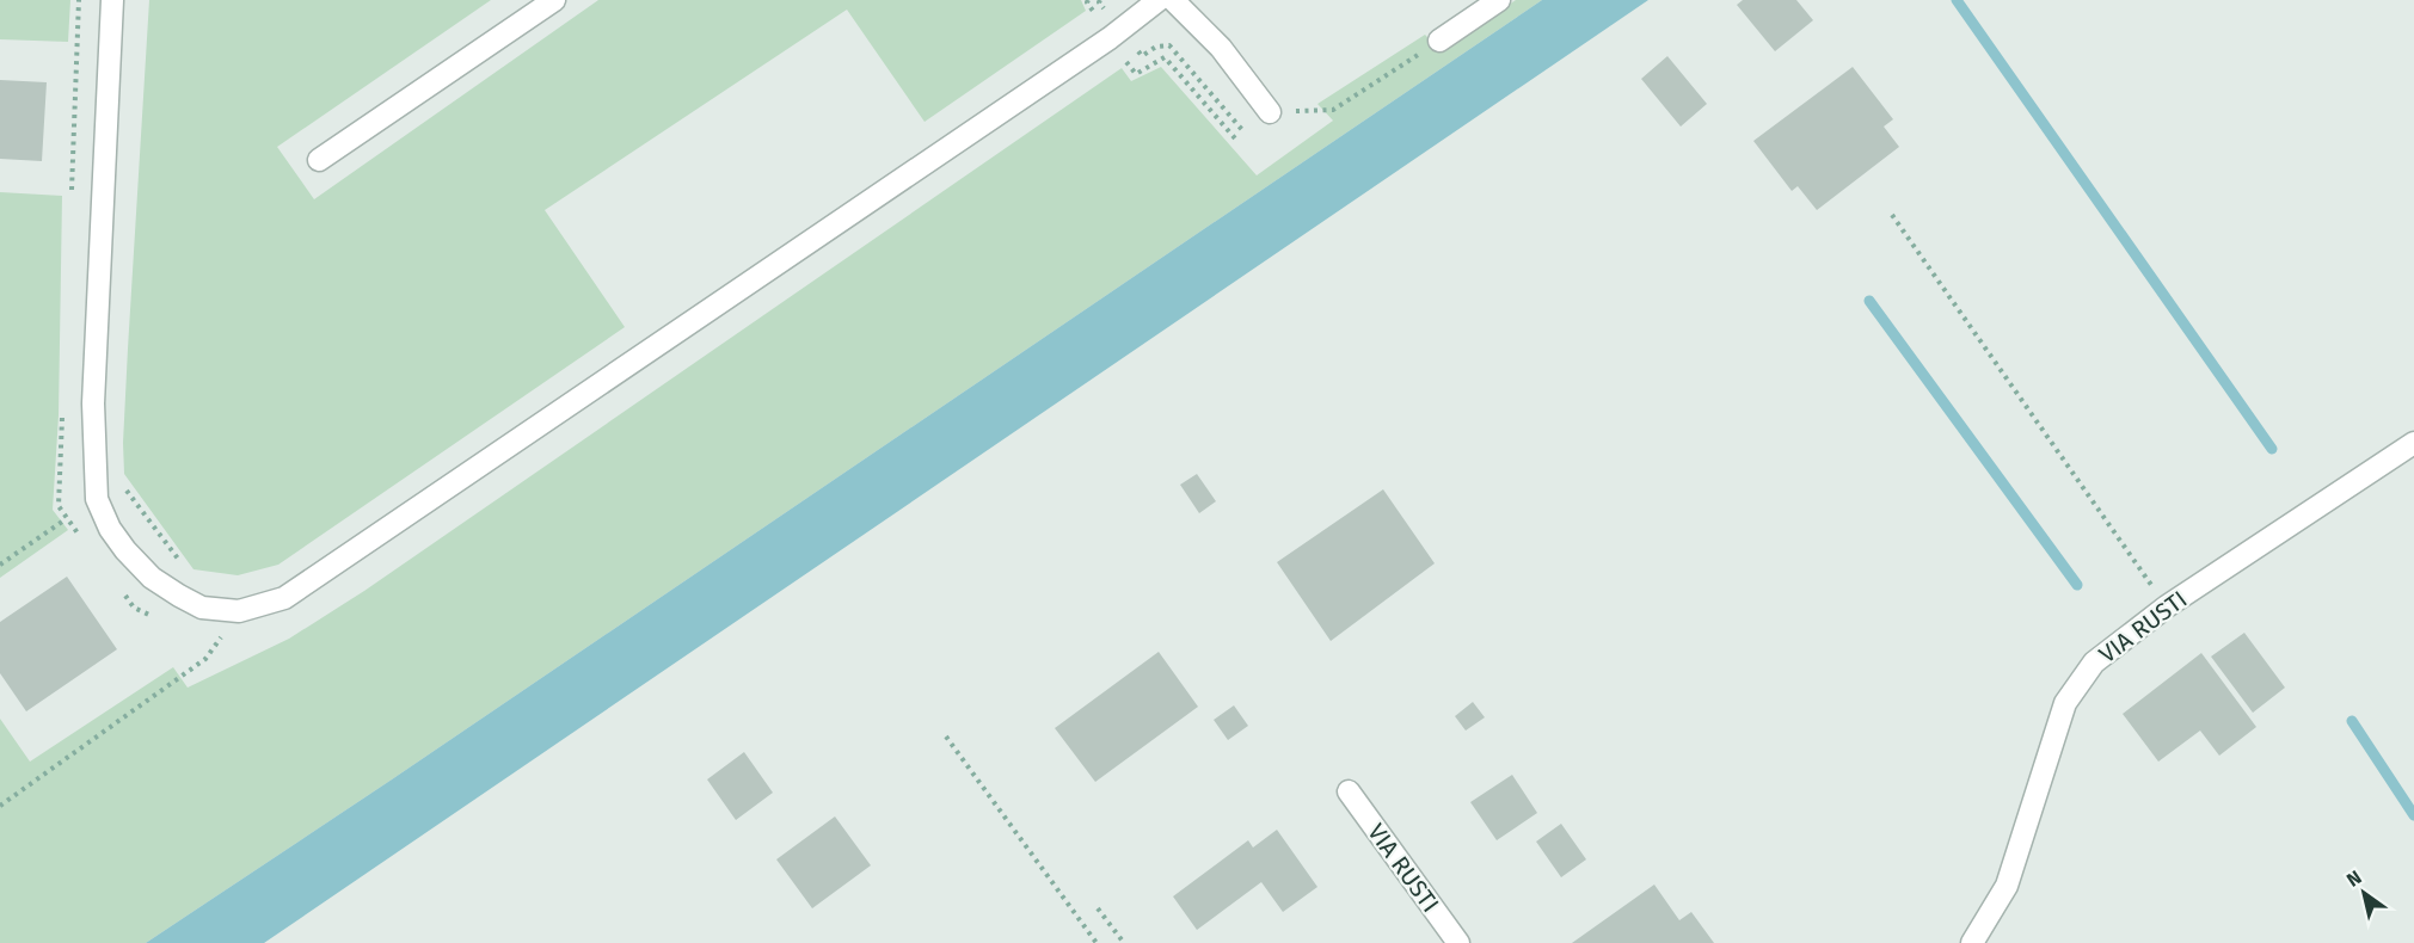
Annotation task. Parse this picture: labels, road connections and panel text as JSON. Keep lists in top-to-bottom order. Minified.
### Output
{"streets":{"street":["VIA RUSTI"]},"north":"top left"}
